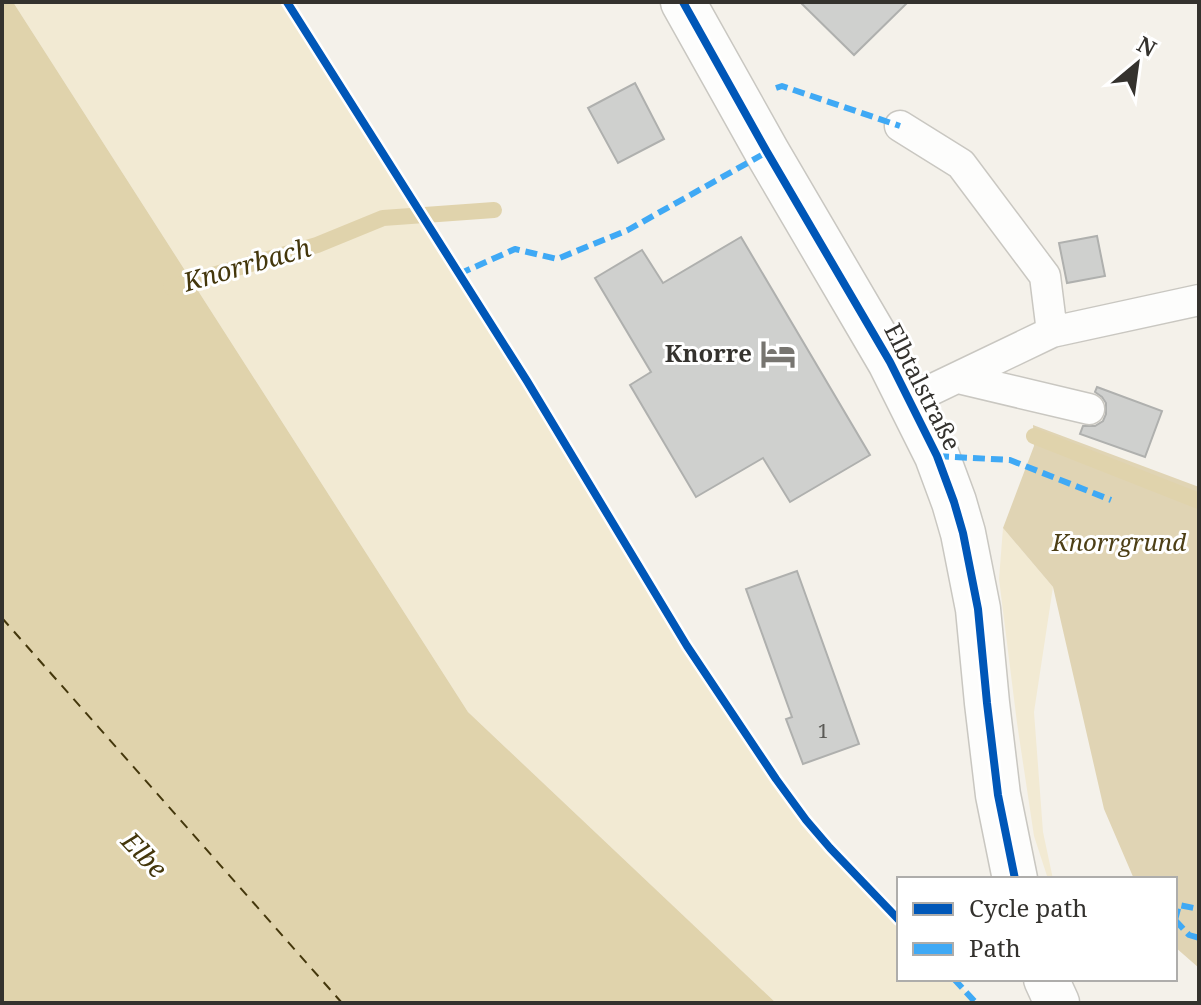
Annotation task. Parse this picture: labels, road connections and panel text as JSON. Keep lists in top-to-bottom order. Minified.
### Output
{"streets":{"street":["Elbtalstraße"]},"water":["Knorrbach","Elbe"],"parks":["Knorrgrund"],"places":{"hotel":["Knorre"]},"house_numbers":["1"],"legend":["Cycle path","Path"],"north":"top right"}
